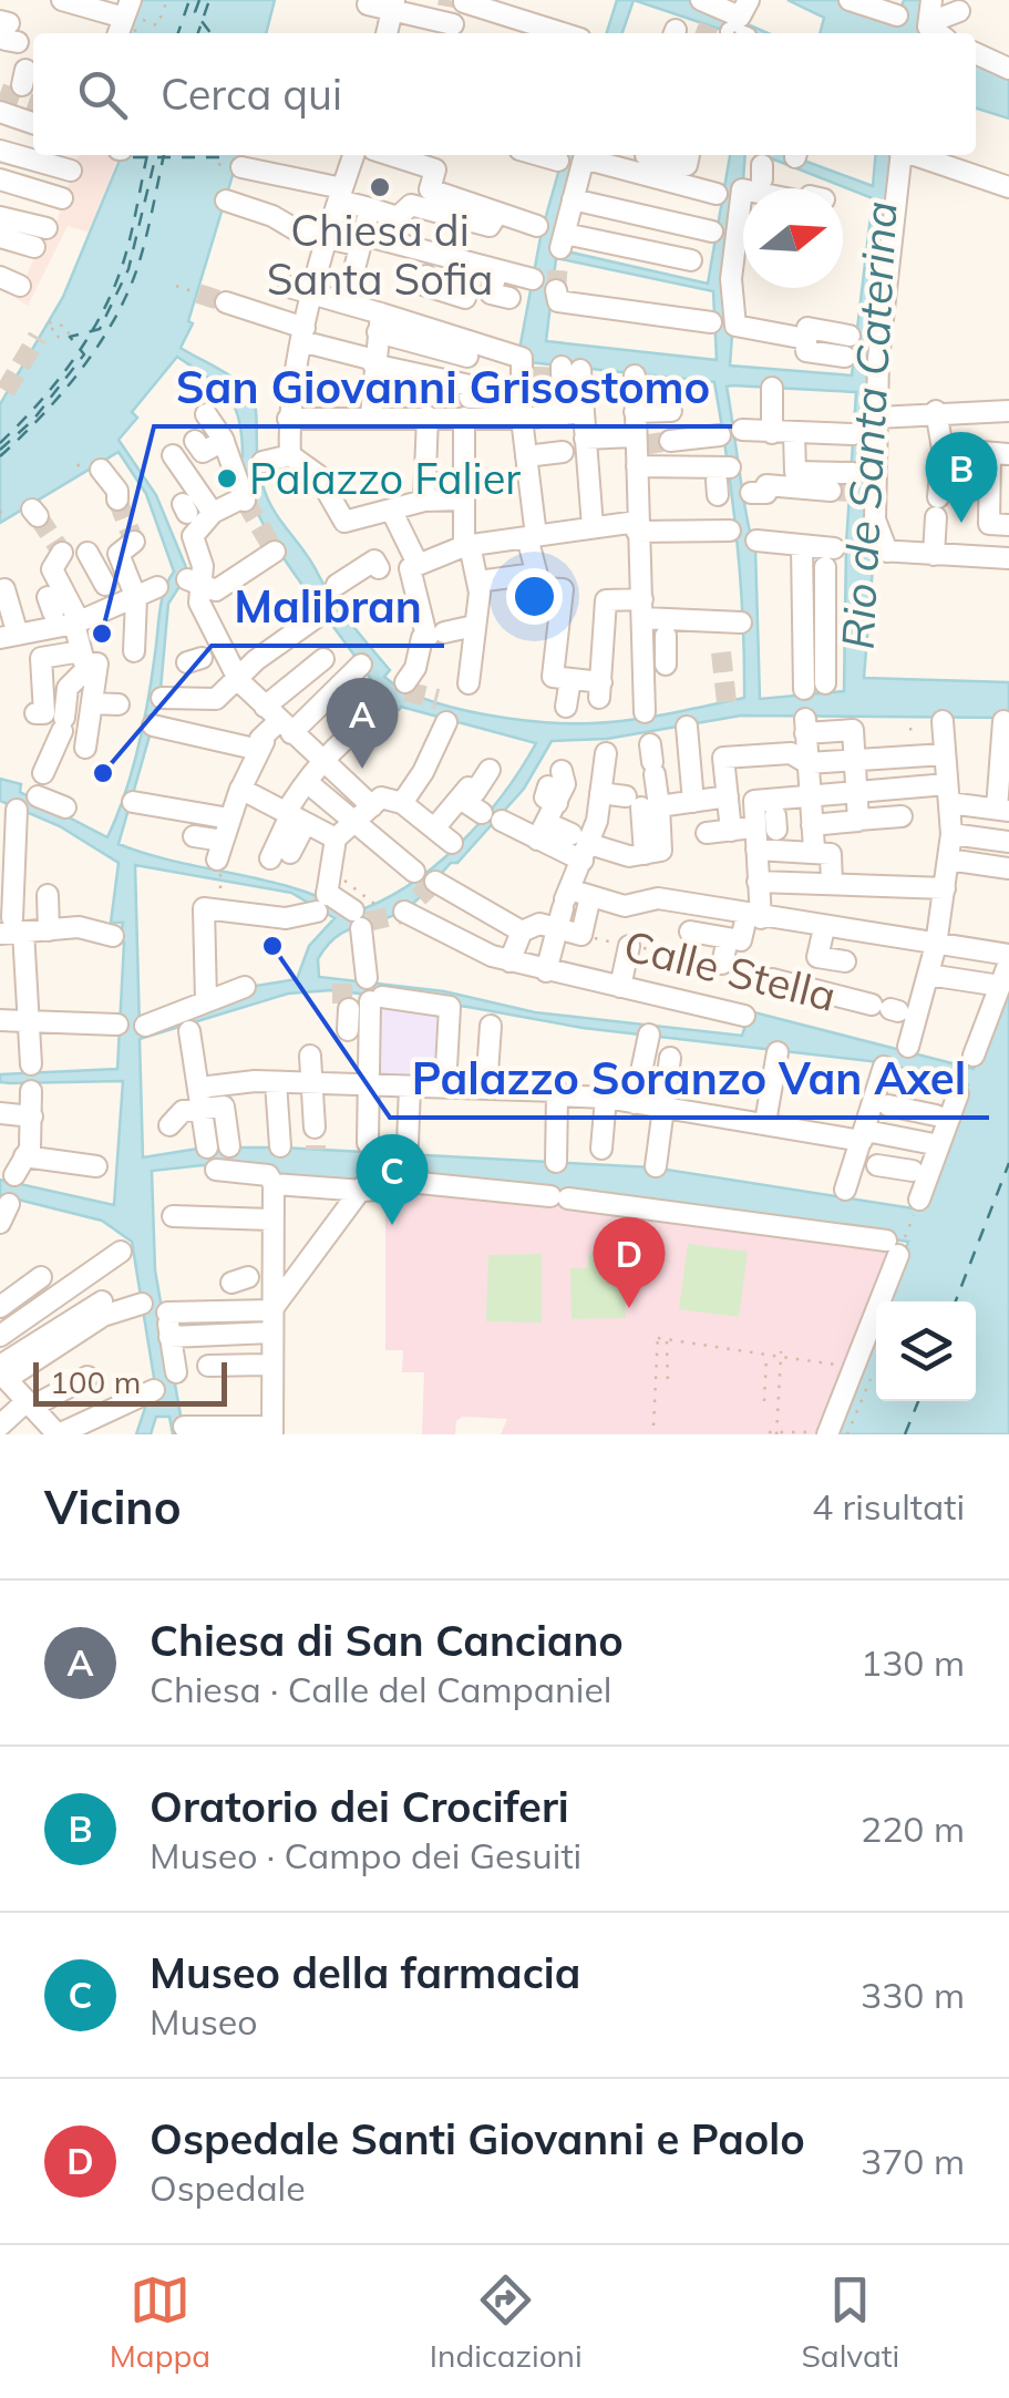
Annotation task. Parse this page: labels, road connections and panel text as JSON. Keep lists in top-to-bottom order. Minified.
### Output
{"streets":{"street":["Calle Stella"]},"water":["Rio de Santa Caterina"],"places":["Chiesa di Santa Sofia","Palazzo Falier","San Giovanni Grisostomo","Malibran","Palazzo Soranzo Van Axel"],"scale_bar":"100 m","north":"right","page":{"search":"Cerca qui","pins":["B","A","C","D"],"scale":"100 m","heading":["Vicino","4 risultati"],"list":[{"mark":"A","name":"Chiesa di San Canciano","note":"Chiesa · Calle del Campaniel","value":"130 m"},{"mark":"B","name":"Oratorio dei Crociferi","note":"Museo · Campo dei Gesuiti","value":"220 m"},{"mark":"C","name":"Museo della farmacia","note":"Museo","value":"330 m"},{"mark":"D","name":"Ospedale Santi Giovanni e Paolo","note":"Ospedale","value":"370 m"}],"nav":["Mappa","Indicazioni","Salvati"]}}
